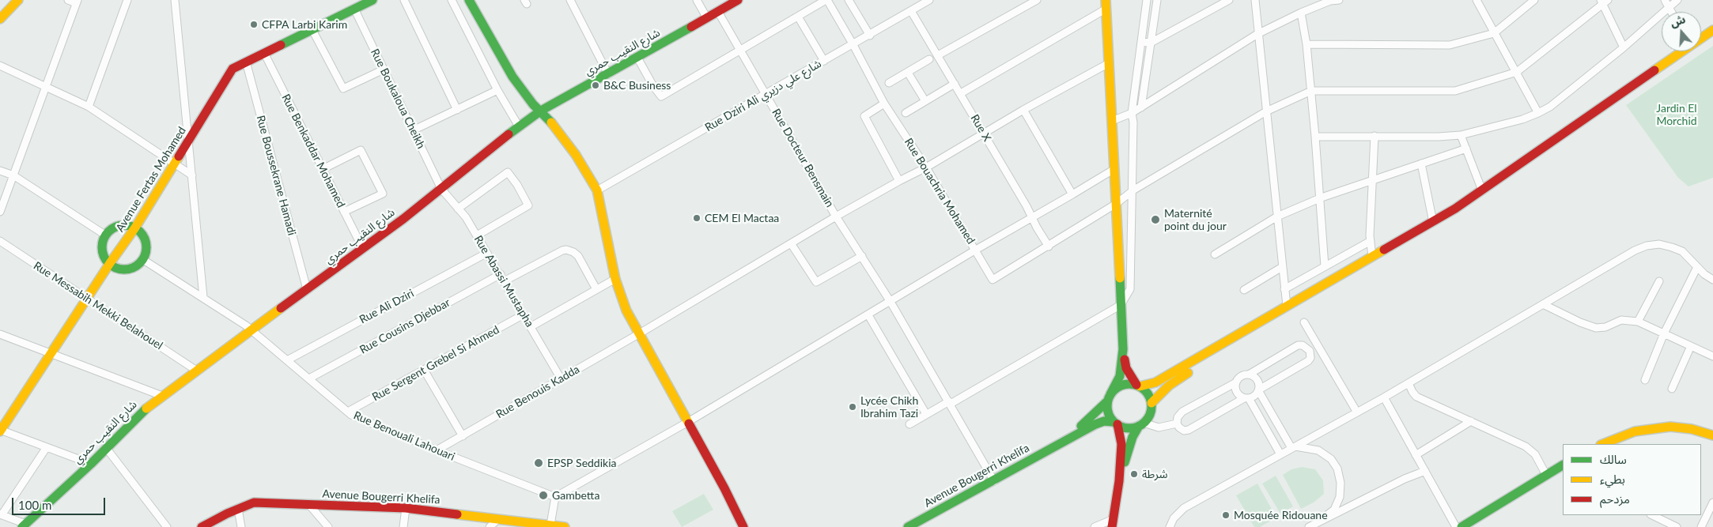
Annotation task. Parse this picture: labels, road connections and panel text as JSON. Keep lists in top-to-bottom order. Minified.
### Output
{"streets":{"main road":["شارع النقيب حمري","Avenue Fertas Mohamed","Avenue Bougerri Khelifa"],"street":["Rue Dziri Ali شارع علي دزيري","Rue Boukaloua Cheikh","Rue X","Rue Benkaddar Mohamed","Rue Docteur Bensmain","Rue Boussekrane Hamadi","Rue Bouachria Mohamed","Rue Abassi Mustapha","Rue Messabih Mekki Belahouel","Rue Ali Dziri","Rue Cousins Djebbar","Rue Sergent Grebel Si Ahmed","Rue Benouis Kadda","Rue Benouali Lahouari"]},"crossings":[["شارع النقيب حمري","Rue Boukaloua Cheikh"],["شارع النقيب حمري","Rue Benkaddar Mohamed"],["شارع النقيب حمري","Rue Docteur Bensmain"],["شارع النقيب حمري","Rue Boussekrane Hamadi"],["شارع النقيب حمري","Rue Abassi Mustapha"],["شارع النقيب حمري","Rue Messabih Mekki Belahouel"],["شارع النقيب حمري","Rue Benouali Lahouari"],["Rue Dziri Ali شارع علي دزيري","Rue X"],["Rue Dziri Ali شارع علي دزيري","Rue Docteur Bensmain"],["Rue Dziri Ali شارع علي دزيري","Rue Bouachria Mohamed"],["Rue Boukaloua Cheikh","Avenue Fertas Mohamed"],["Rue Boukaloua Cheikh","Rue Abassi Mustapha"],["Rue X","Rue Bouachria Mohamed"],["Rue X","Rue Benouis Kadda"],["Rue Benkaddar Mohamed","Avenue Fertas Mohamed"],["Rue Docteur Bensmain","Rue Benouis Kadda"],["Rue Docteur Bensmain","Avenue Bougerri Khelifa"],["Rue Boussekrane Hamadi","Avenue Fertas Mohamed"],["Avenue Fertas Mohamed","Rue Messabih Mekki Belahouel"],["Rue Bouachria Mohamed","Rue Benouis Kadda"],["Rue Abassi Mustapha","Rue Ali Dziri"],["Rue Abassi Mustapha","Rue Cousins Djebbar"],["Rue Abassi Mustapha","Rue Sergent Grebel Si Ahmed"],["Rue Abassi Mustapha","Rue Benouis Kadda"],["Rue Ali Dziri","Rue Benouali Lahouari"],["Rue Cousins Djebbar","Rue Benouali Lahouari"],["Rue Sergent Grebel Si Ahmed","Rue Benouali Lahouari"],["Rue Benouis Kadda","Rue Benouali Lahouari"]],"parks":["Jardin El Morchid"],"places":["CFPA Larbi Karim","B&C Business","CEM El Mactaa","Maternité point du jour","Lycée Chikh Ibrahim Tazi","EPSP Seddikia","شرطة","Gambetta","Mosquée Ridouane"],"legend":["سالك","بطيء","مزدحم"],"scale_bar":"100 m","north":"top"}
